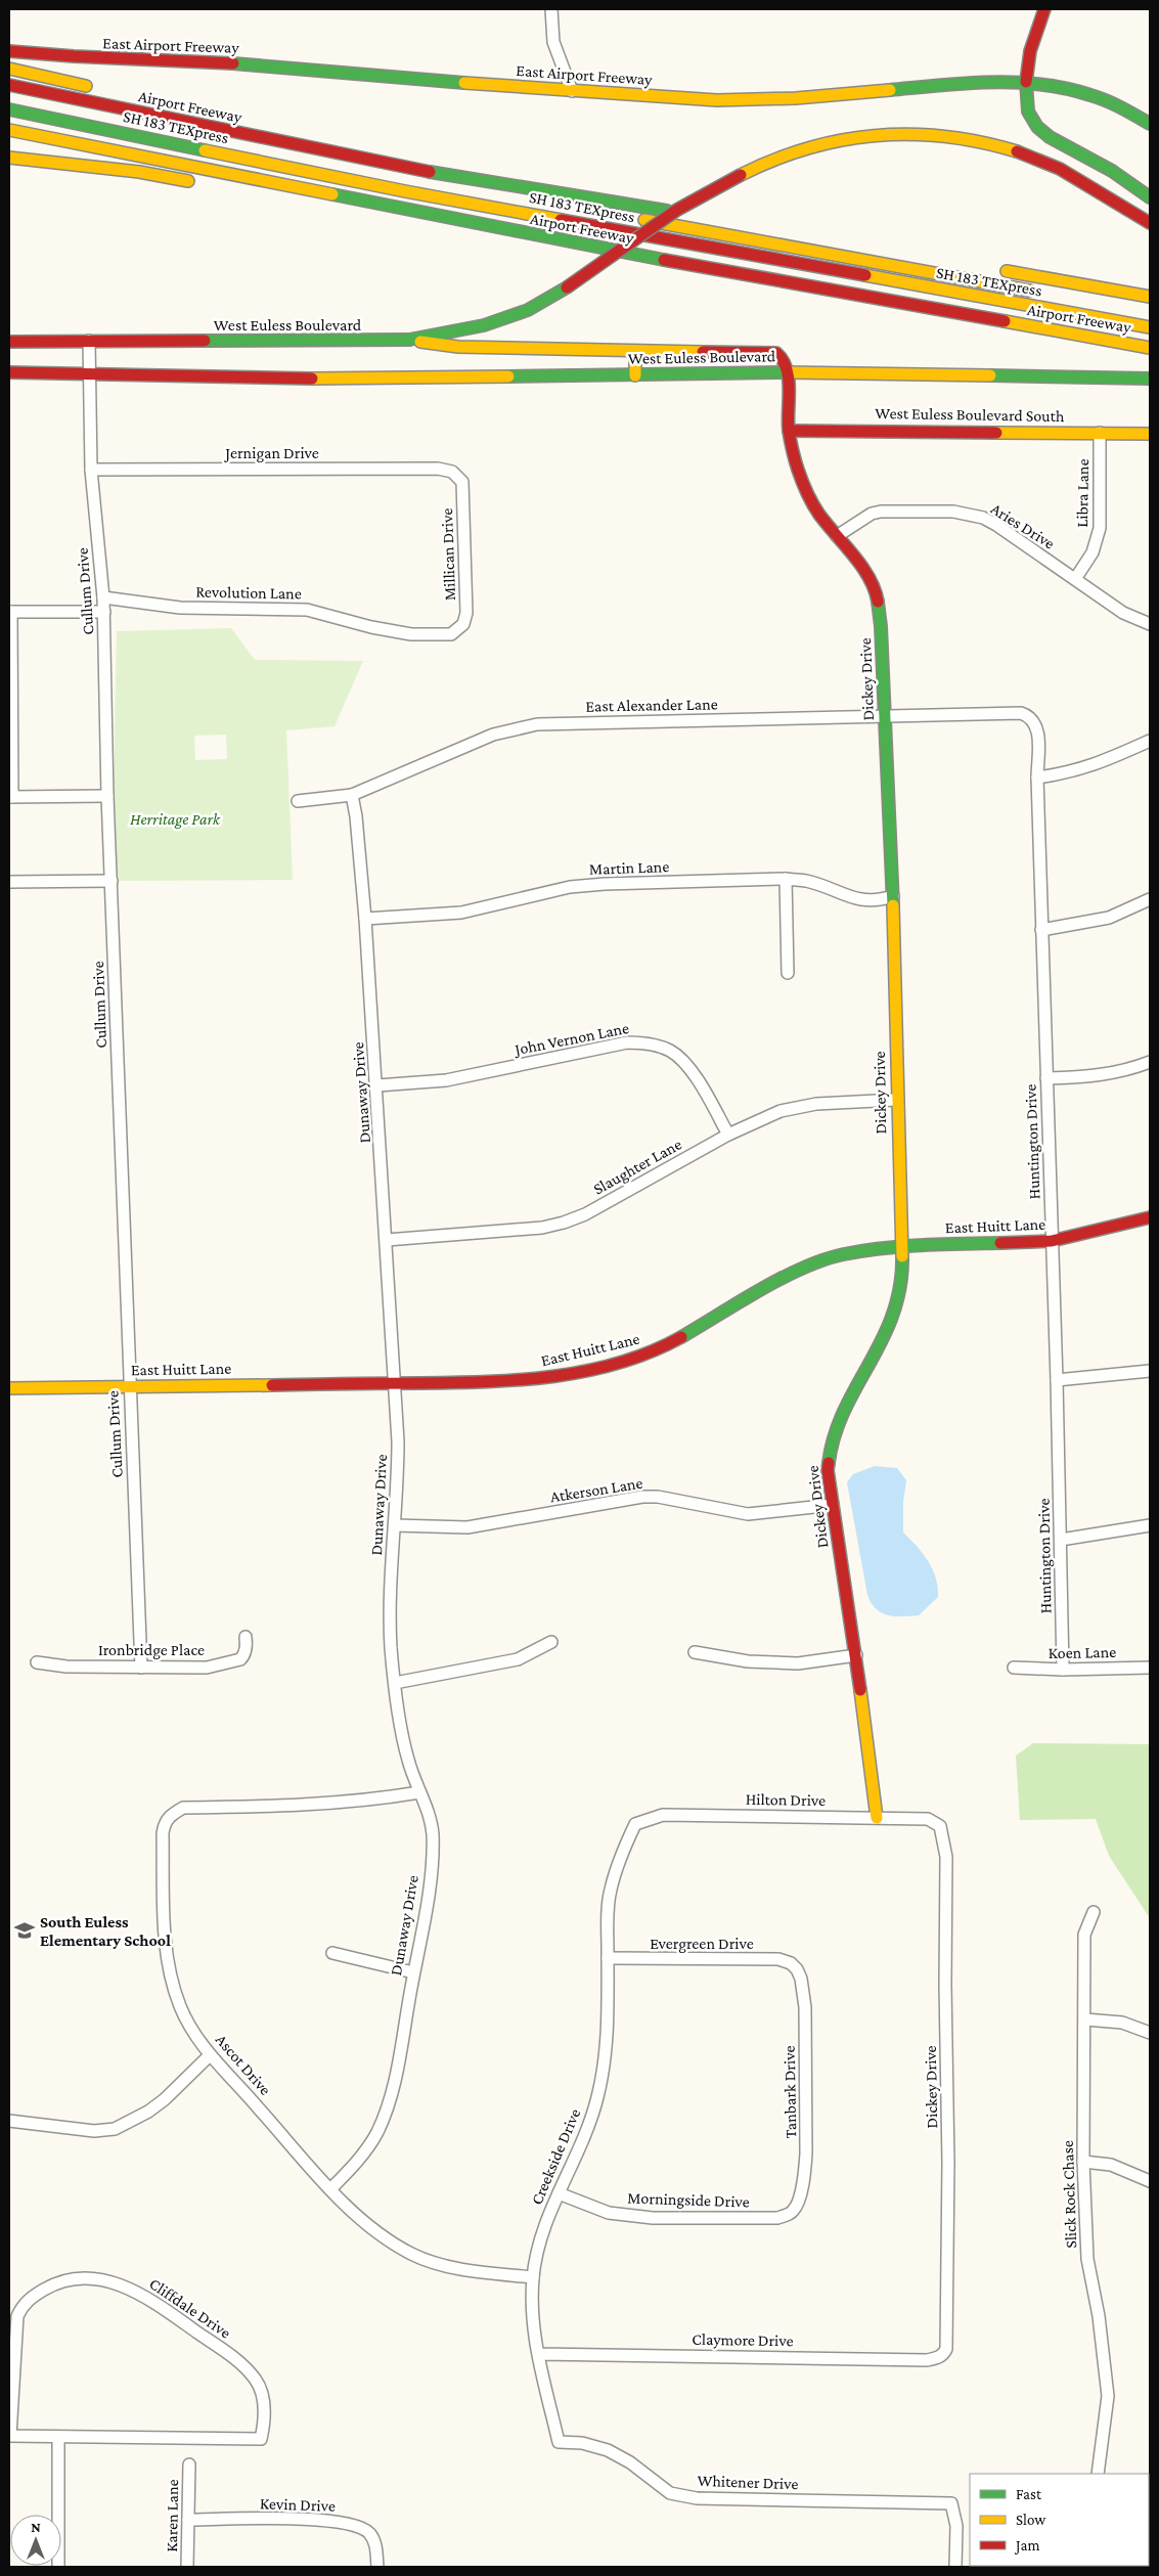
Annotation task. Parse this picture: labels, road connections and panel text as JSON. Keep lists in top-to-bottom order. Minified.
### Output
{"streets":{"main road":["East Airport Freeway","Airport Freeway","SH 183 TEXpress","West Euless Boulevard","West Euless Boulevard South","Dickey Drive","East Huitt Lane"],"street":["Jernigan Drive","Libra Lane","Aries Drive","Millican Drive","Cullum Drive","Revolution Lane","East Alexander Lane","Martin Lane","John Vernon Lane","Dunaway Drive","Huntington Drive","Slaughter Lane","Atkerson Lane","Ironbridge Place","Koen Lane","Hilton Drive","Evergreen Drive","Ascot Drive","Tanbark Drive","Creekside Drive","Slick Rock Chase","Morningside Drive","Cliffdale Drive","Claymore Drive","Whitener Drive","Kevin Drive","Karen Lane"]},"crossings":[["West Euless Boulevard","Cullum Drive"],["West Euless Boulevard","Dickey Drive"],["West Euless Boulevard South","Libra Lane"],["West Euless Boulevard South","Dickey Drive"],["Jernigan Drive","Millican Drive"],["Jernigan Drive","Cullum Drive"],["Libra Lane","Aries Drive"],["Aries Drive","Dickey Drive"],["Millican Drive","Revolution Lane"],["Cullum Drive","Revolution Lane"],["Cullum Drive","East Huitt Lane"],["Cullum Drive","Ironbridge Place"],["Dickey Drive","East Alexander Lane"],["Dickey Drive","Martin Lane"],["Dickey Drive","Slaughter Lane"],["Dickey Drive","East Huitt Lane"],["Dickey Drive","Atkerson Lane"],["Dickey Drive","Hilton Drive"],["Dickey Drive","Claymore Drive"],["East Alexander Lane","Dunaway Drive"],["East Alexander Lane","Huntington Drive"],["Martin Lane","Dunaway Drive"],["John Vernon Lane","Dunaway Drive"],["John Vernon Lane","Slaughter Lane"],["Dunaway Drive","Slaughter Lane"],["Dunaway Drive","East Huitt Lane"],["Dunaway Drive","Atkerson Lane"],["Dunaway Drive","Ascot Drive"],["Huntington Drive","East Huitt Lane"],["Huntington Drive","Koen Lane"],["Hilton Drive","Creekside Drive"],["Evergreen Drive","Tanbark Drive"],["Evergreen Drive","Creekside Drive"],["Ascot Drive","Creekside Drive"],["Tanbark Drive","Morningside Drive"],["Creekside Drive","Morningside Drive"],["Creekside Drive","Claymore Drive"],["Creekside Drive","Whitener Drive"],["Kevin Drive","Karen Lane"]],"parks":["Herritage Park"],"places":{"school or university":["South Euless Elementary School"]},"legend":["Fast","Slow","Jam"],"north":"top"}
